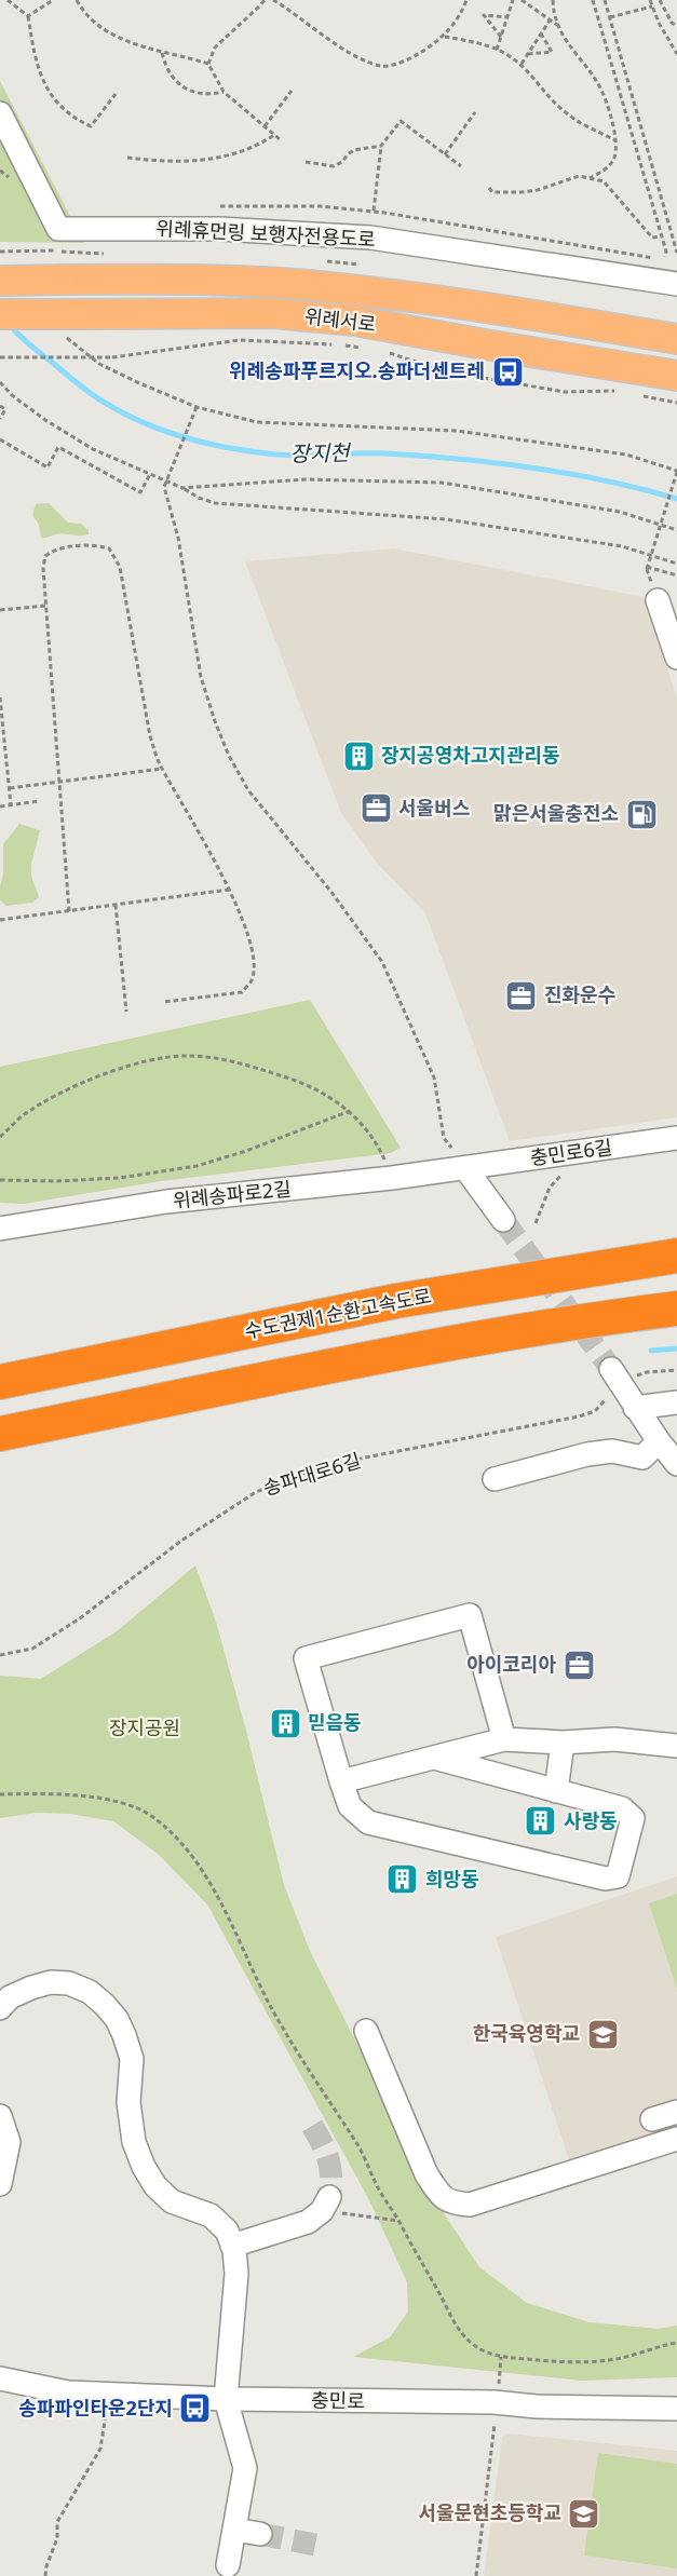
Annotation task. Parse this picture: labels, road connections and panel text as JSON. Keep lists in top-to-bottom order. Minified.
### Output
{"streets":{"highway":["수도권제1순환고속도로"],"main road":["위례서로"],"street":["위례휴먼링 보행자전용도로","충민로6길","위례송파로2길","충민로"],"path":["송파대로6길"]},"crossings":[["충민로6길","위례송파로2길"]],"water":["장지천"],"parks":["장지공원"],"places":{"bus stop":["위례송파푸르지오.송파더센트레","송파파인타운2단지"],"building":["장지공영차고지관리동","믿음동","사랑동","희망동"],"office":["서울버스","진화운수","아이코리아"],"fuel station":["맑은서울충전소"],"school or university":["한국육영학교","서울문현초등학교"]}}
